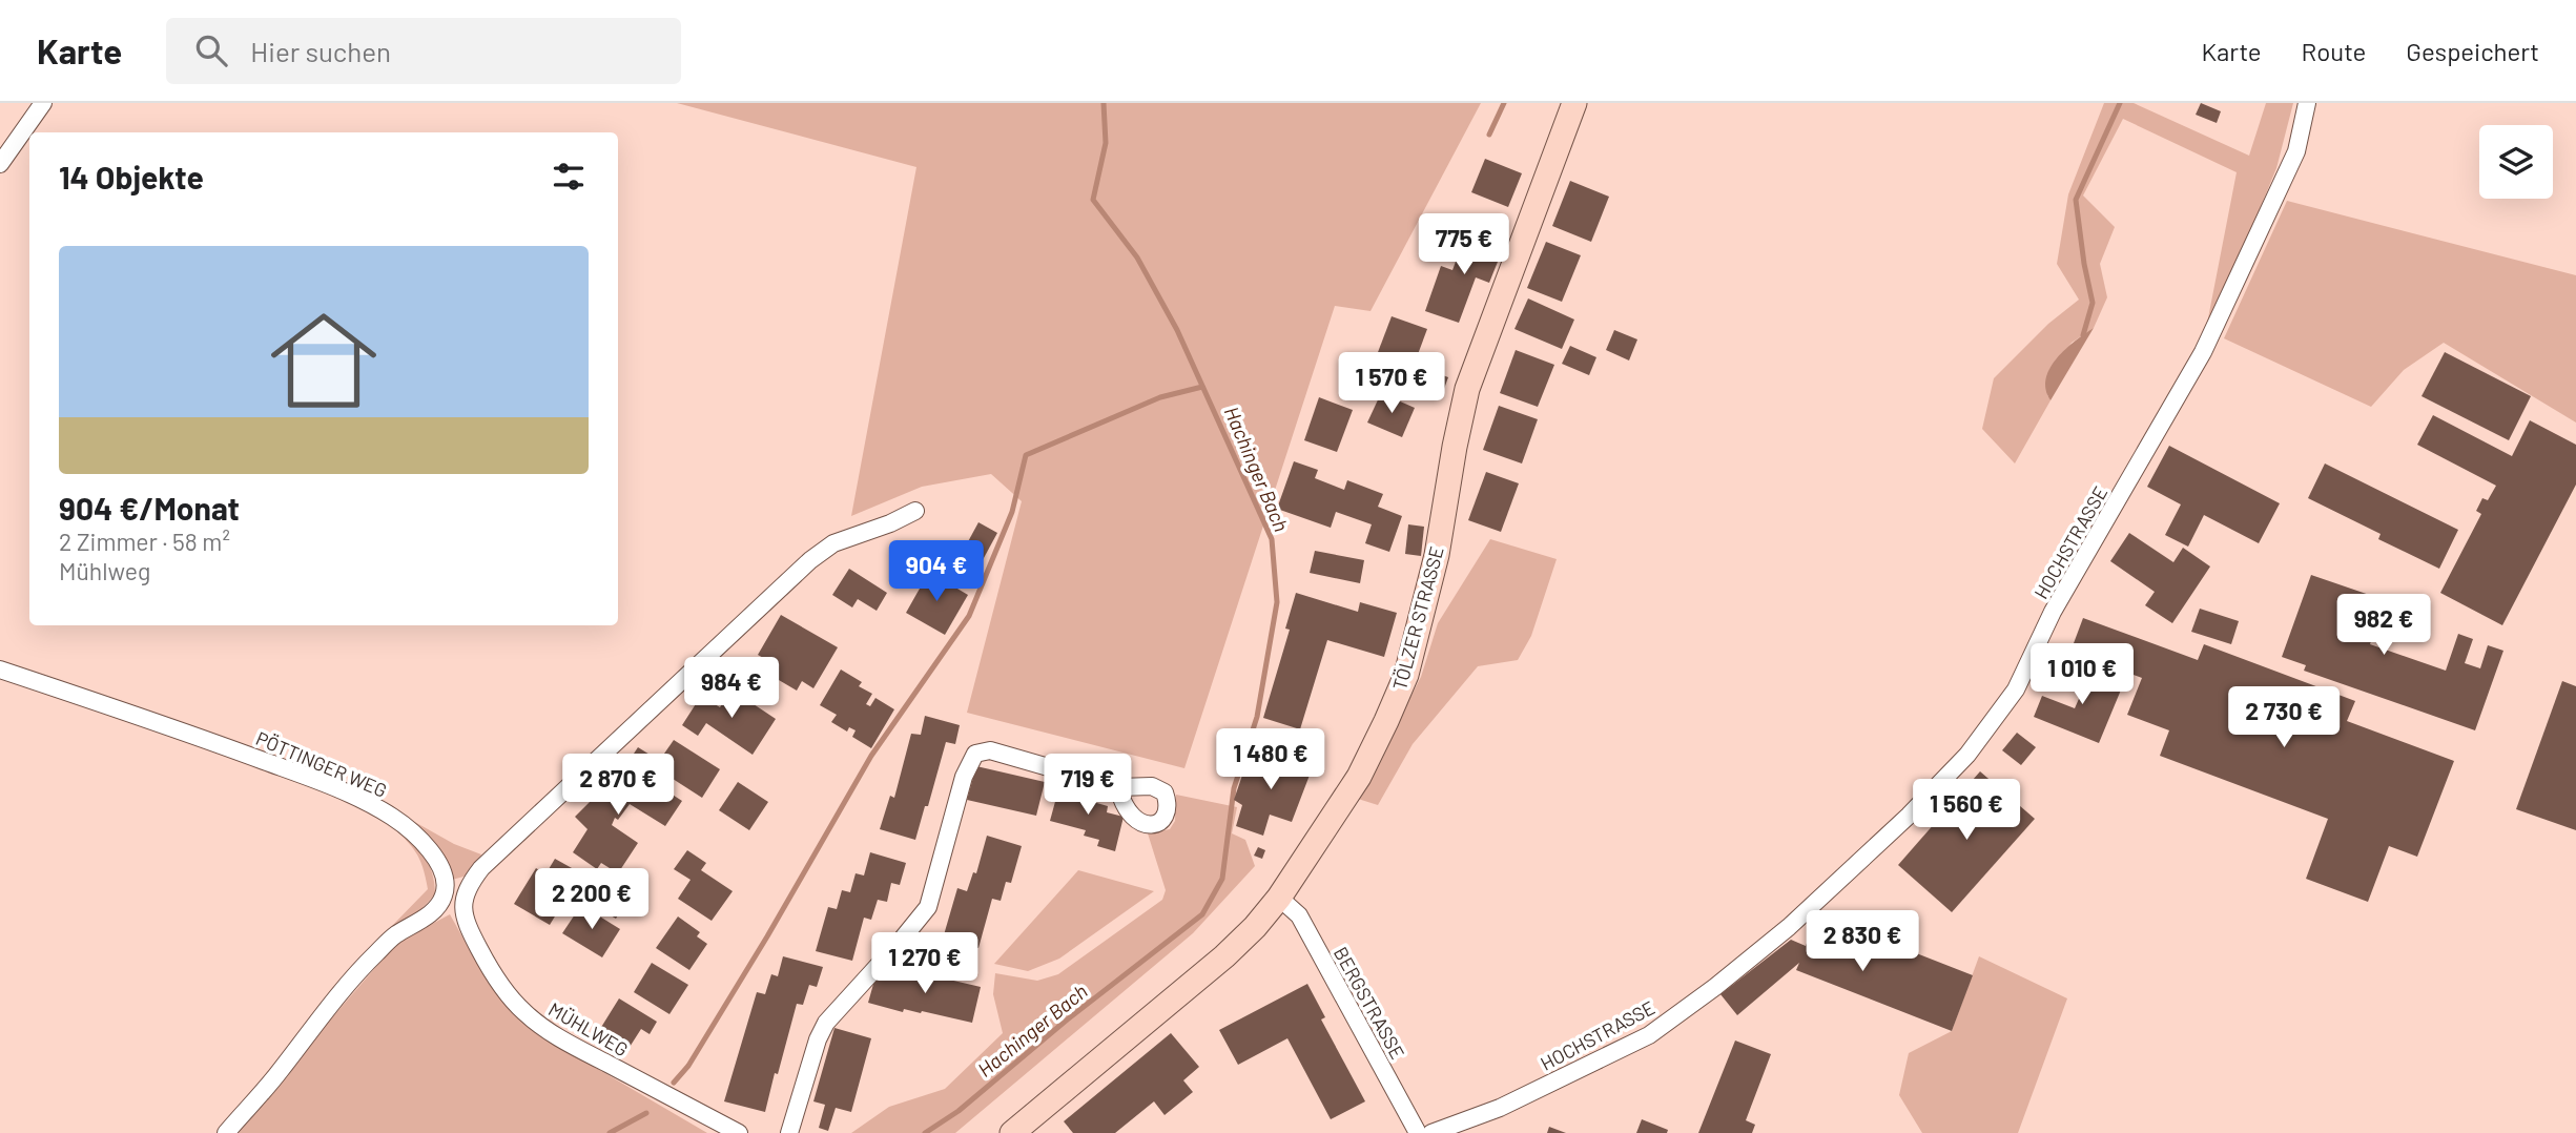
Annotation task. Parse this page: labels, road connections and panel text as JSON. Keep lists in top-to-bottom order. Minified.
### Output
{"streets":{"main road":["TÖLZER STRASSE"],"street":["HOCHSTRASSE","PÖTTINGER WEG","BERGSTRASSE","MÜHLWEG"]},"crossings":[["TÖLZER STRASSE","BERGSTRASSE"]],"water":["Hachinger Bach"],"page":{"header":"Karte","search":"Hier suchen","nav":["Karte","Route","Gespeichert"],"heading":"14 Objekte","price":["775 €","1 570 €","904 €","982 €","1 010 €","984 €","2 730 €","1 480 €","2 870 €","719 €","1 560 €","2 200 €","2 830 €","1 270 €"],"list":[{"name":"904 €/Monat","note":"2 Zimmer · 58 m² · Mühlweg"}]}}
